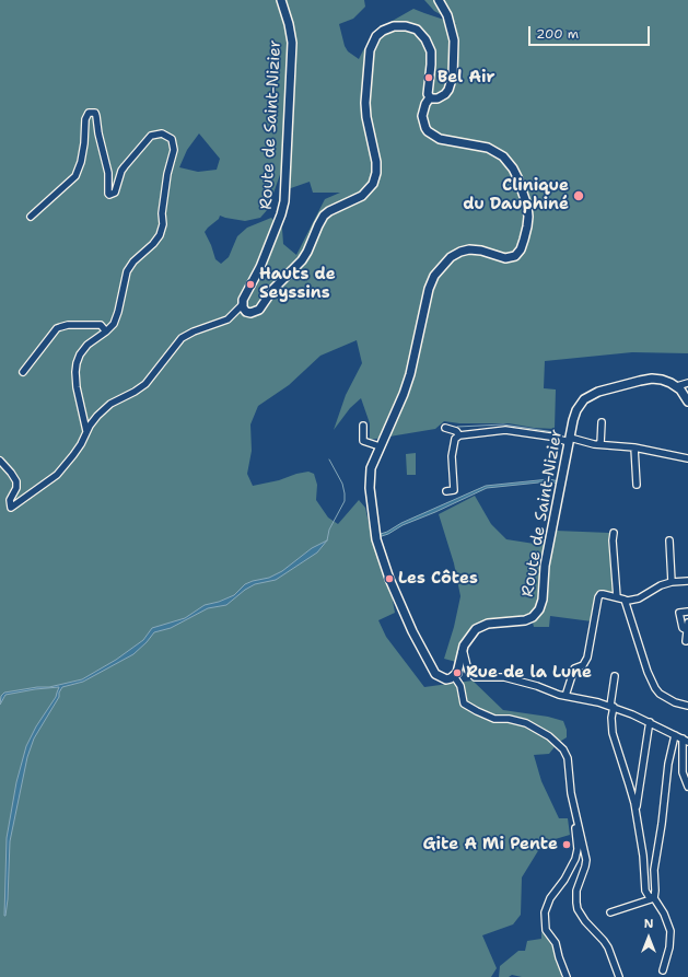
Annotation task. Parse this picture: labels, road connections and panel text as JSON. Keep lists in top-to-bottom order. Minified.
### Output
{"streets":{"main road":["Route de Saint-Nizier"]},"places":["Bel Air","Clinique du Dauphiné","Hauts de Seyssins","Les Côtes","Rue de la Lune","Gite A Mi Pente"],"scale_bar":"200 m","north":"top"}
